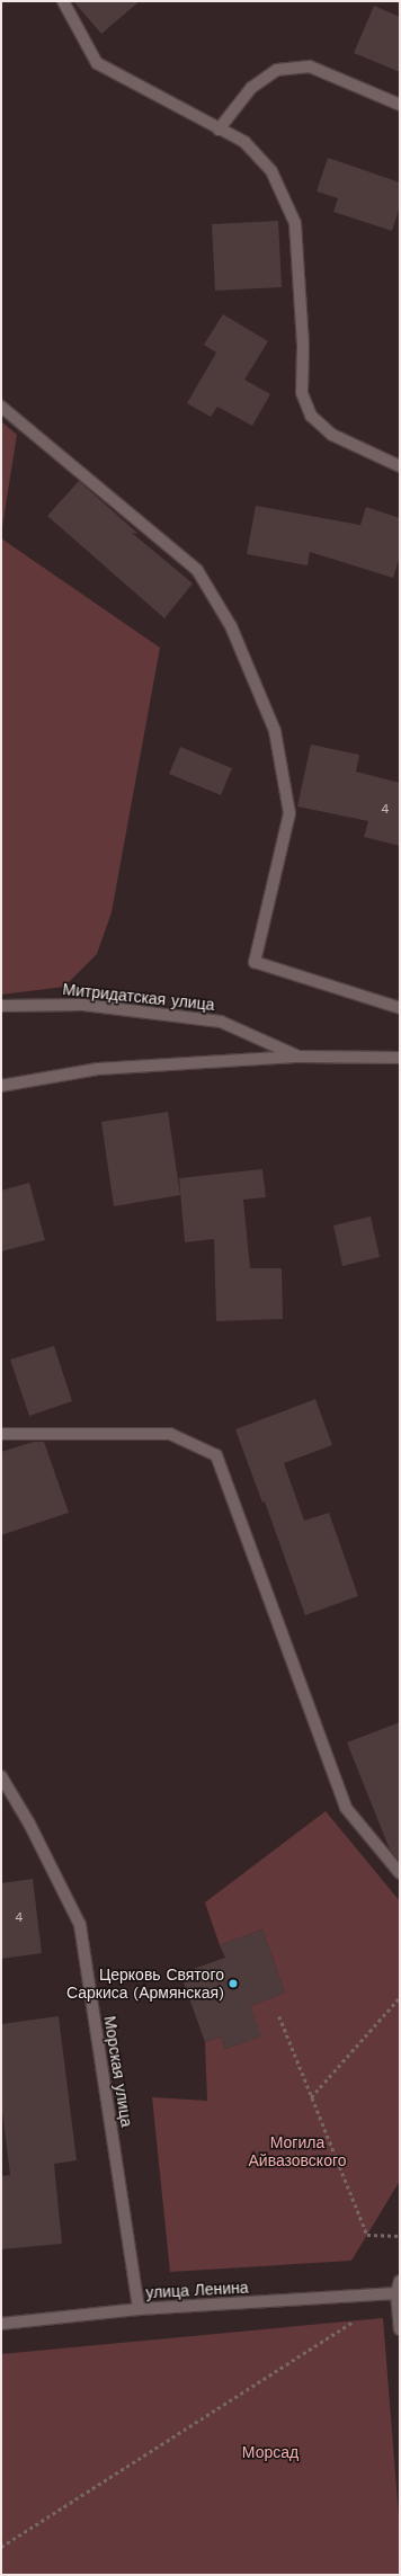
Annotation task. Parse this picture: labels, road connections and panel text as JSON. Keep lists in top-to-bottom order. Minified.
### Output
{"streets":{"street":["Митридатская улица","Морская улица","улица Ленина"]},"crossings":[["Морская улица","улица Ленина"]],"parks":["Могила Айвазовского","Морсад"],"places":["Церковь Святого Саркиса (Армянская)"],"house_numbers":["4","4"]}
